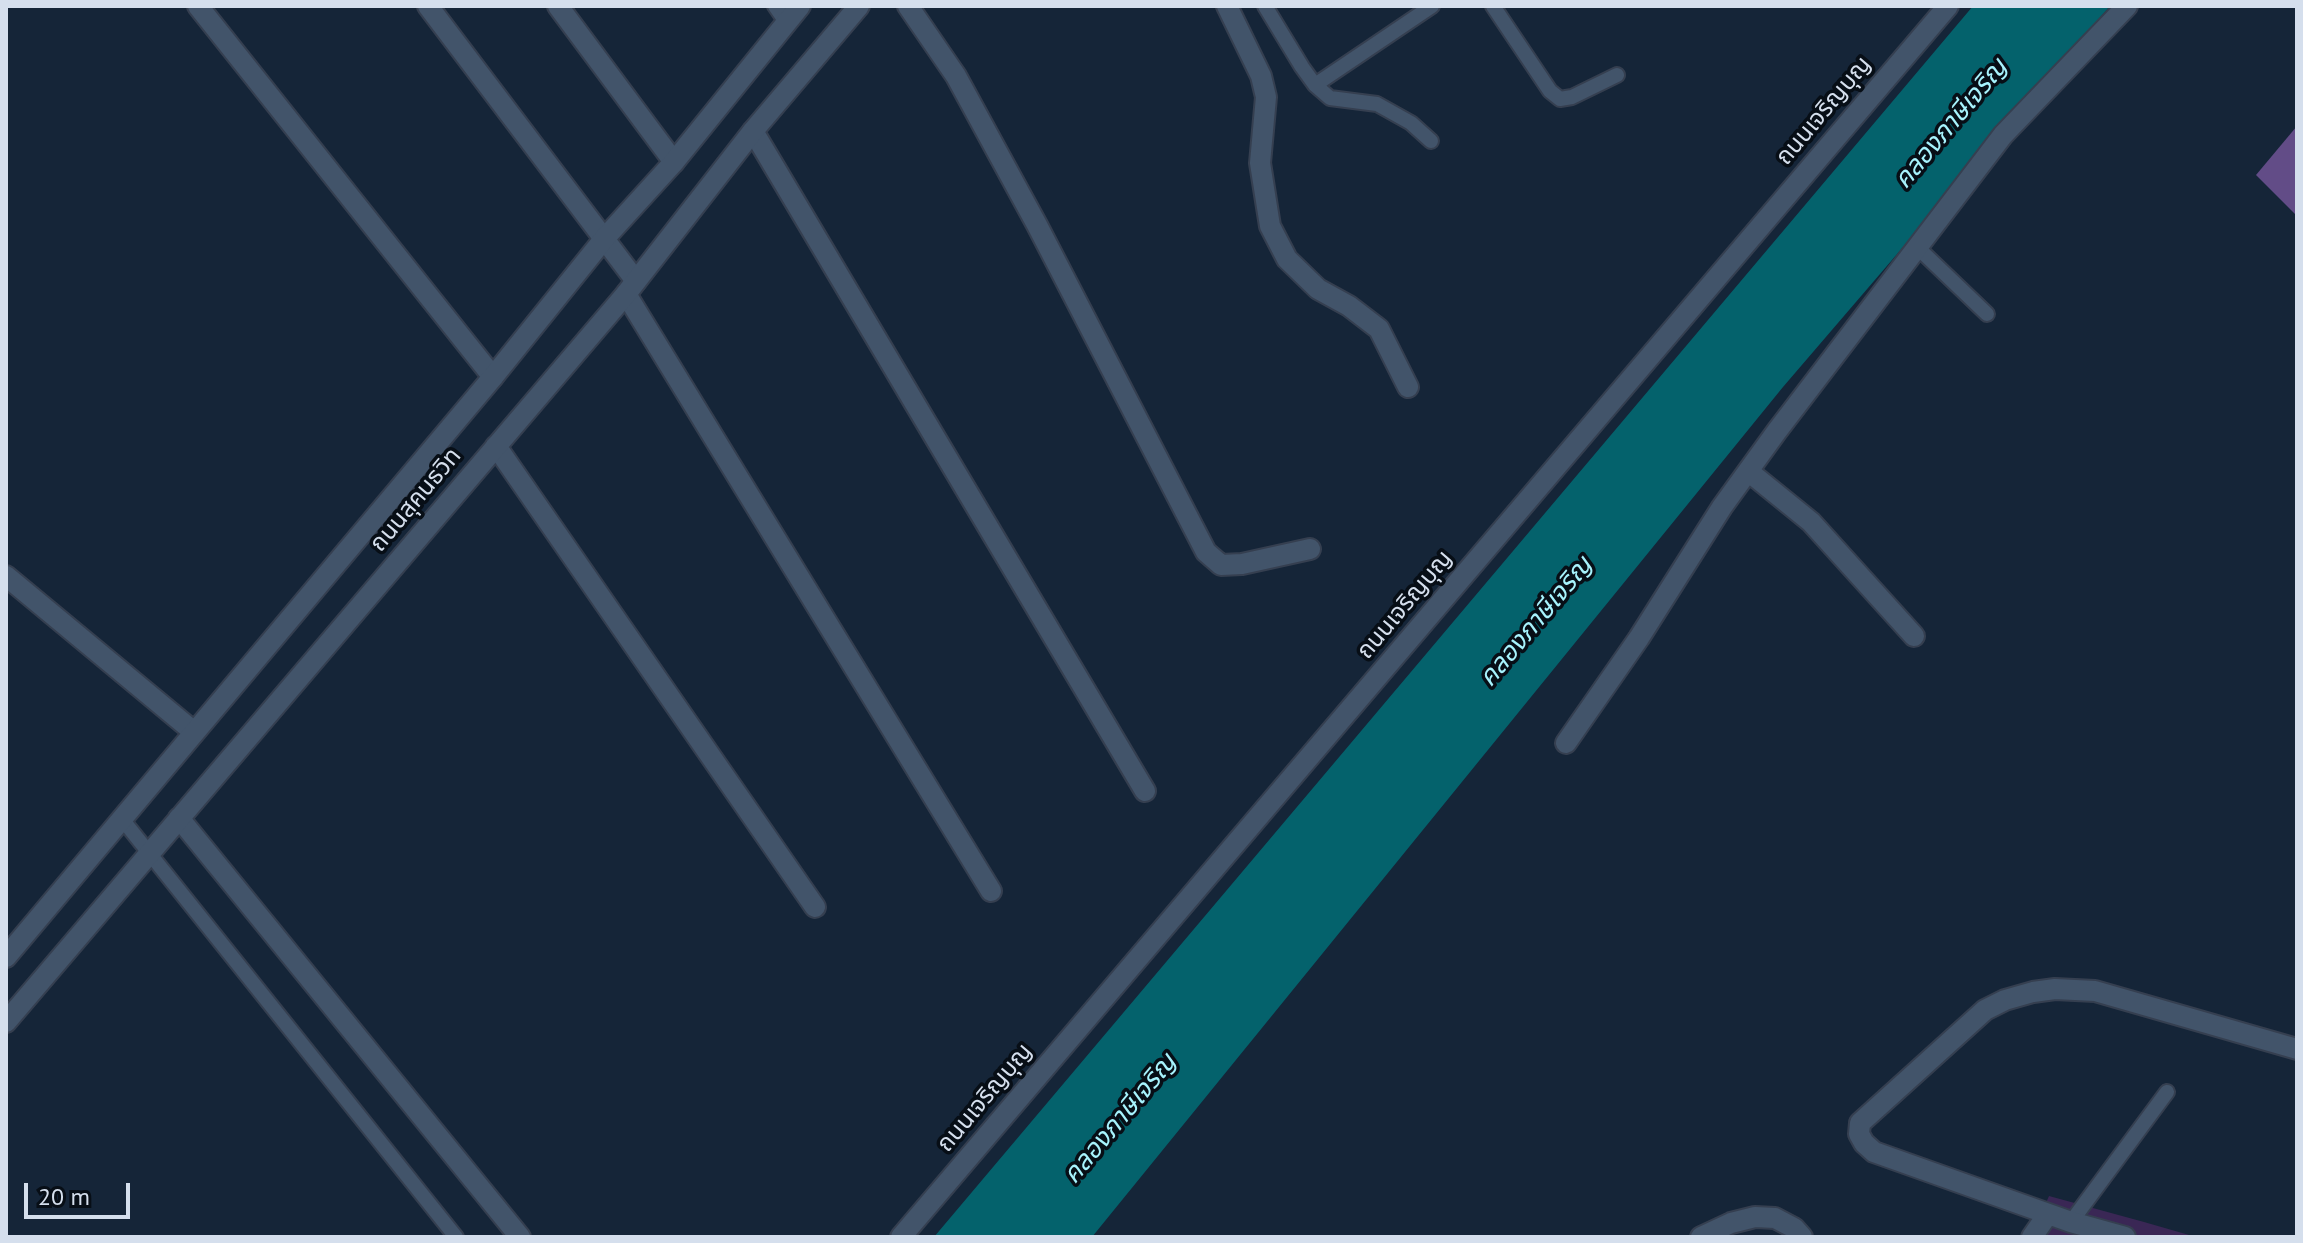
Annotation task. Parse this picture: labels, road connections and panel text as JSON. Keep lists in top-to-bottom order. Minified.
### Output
{"streets":{"street":["ถนนเจริญบุญ","ถนนสุคนธวิท"]},"water":["คลองภาษีเจริญ"],"scale_bar":"20 m"}
